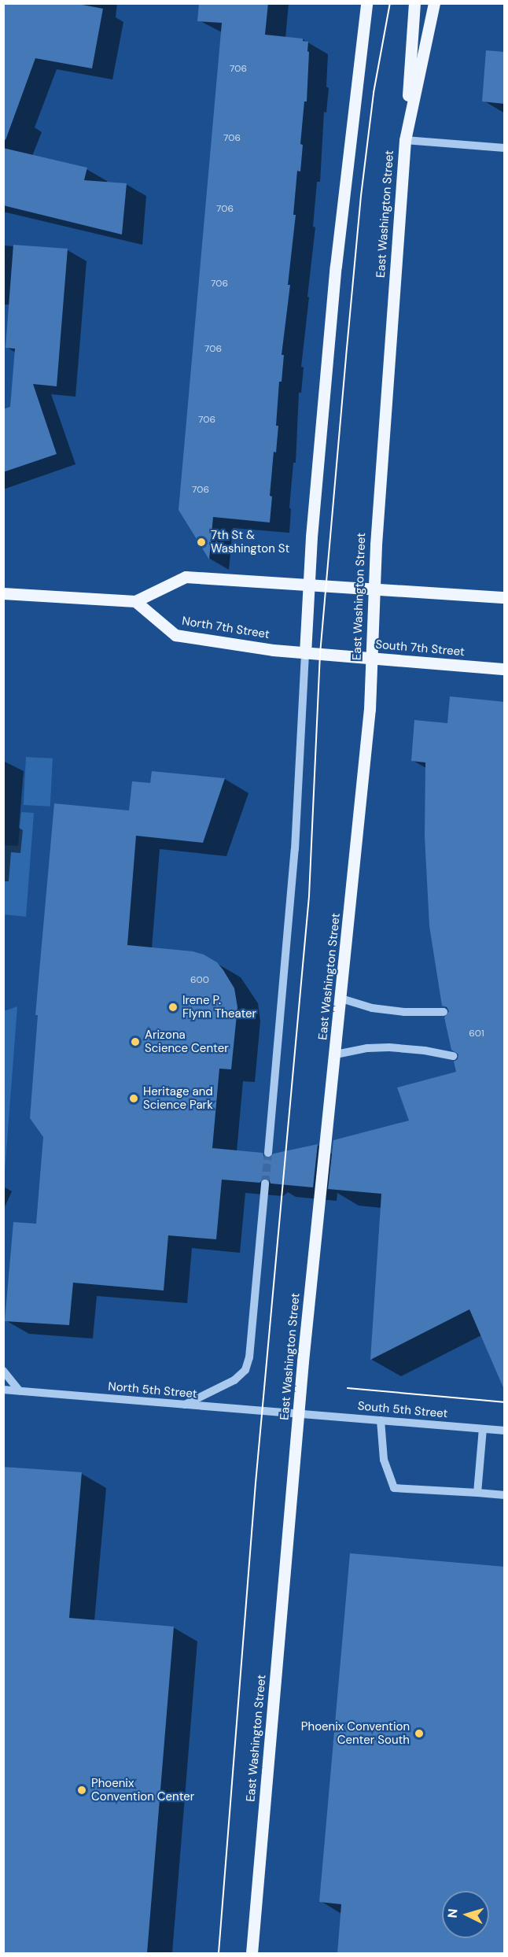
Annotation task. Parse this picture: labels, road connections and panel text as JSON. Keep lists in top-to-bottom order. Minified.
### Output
{"streets":{"main road":["East Washington Street","North 7th Street","South 7th Street"],"street":["North 5th Street","South 5th Street"]},"crossings":[["East Washington Street","South 7th Street"],["East Washington Street","North 5th Street"],["East Washington Street","South 5th Street"],["North 7th Street","South 7th Street"],["North 5th Street","South 5th Street"]],"places":["7th St & Washington St","Irene P. Flynn Theater","Arizona Science Center","Heritage and Science Park","Phoenix Convention Center South","Phoenix Convention Center"],"house_numbers":["706","706","706","706","706","706","706","600","601"],"north":"left"}
